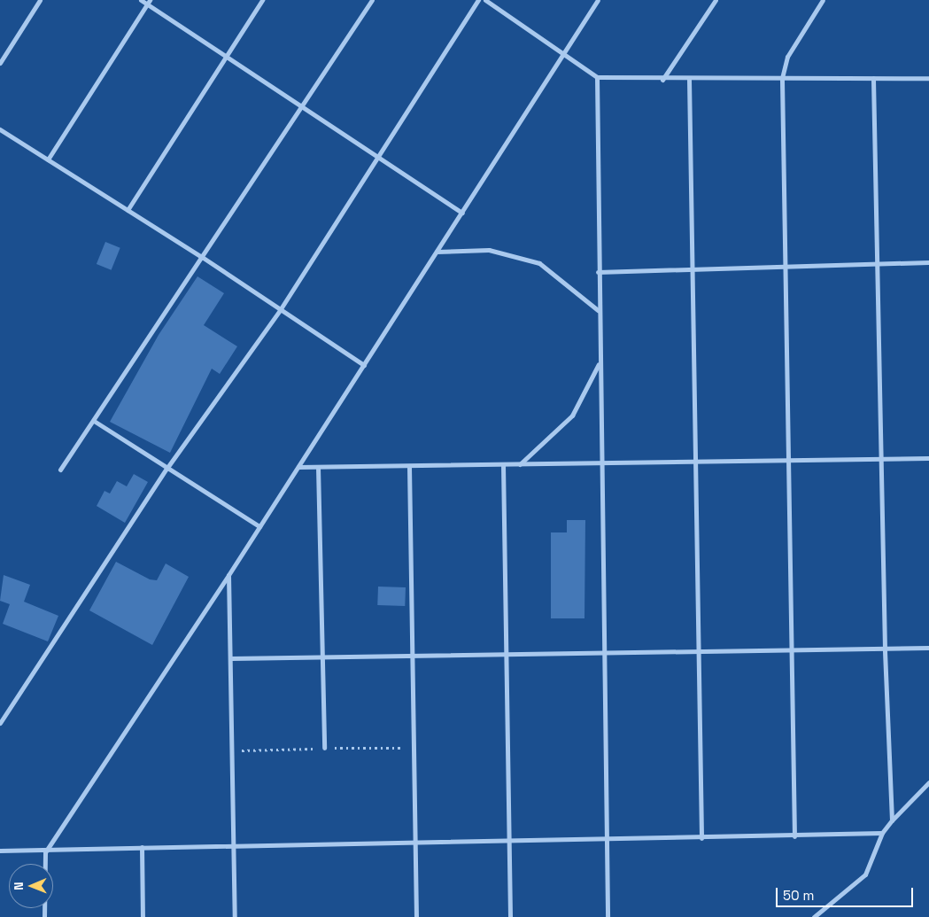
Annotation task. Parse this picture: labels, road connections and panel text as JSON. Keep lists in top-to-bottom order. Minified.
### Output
{"scale_bar":"50 m","north":"left"}
